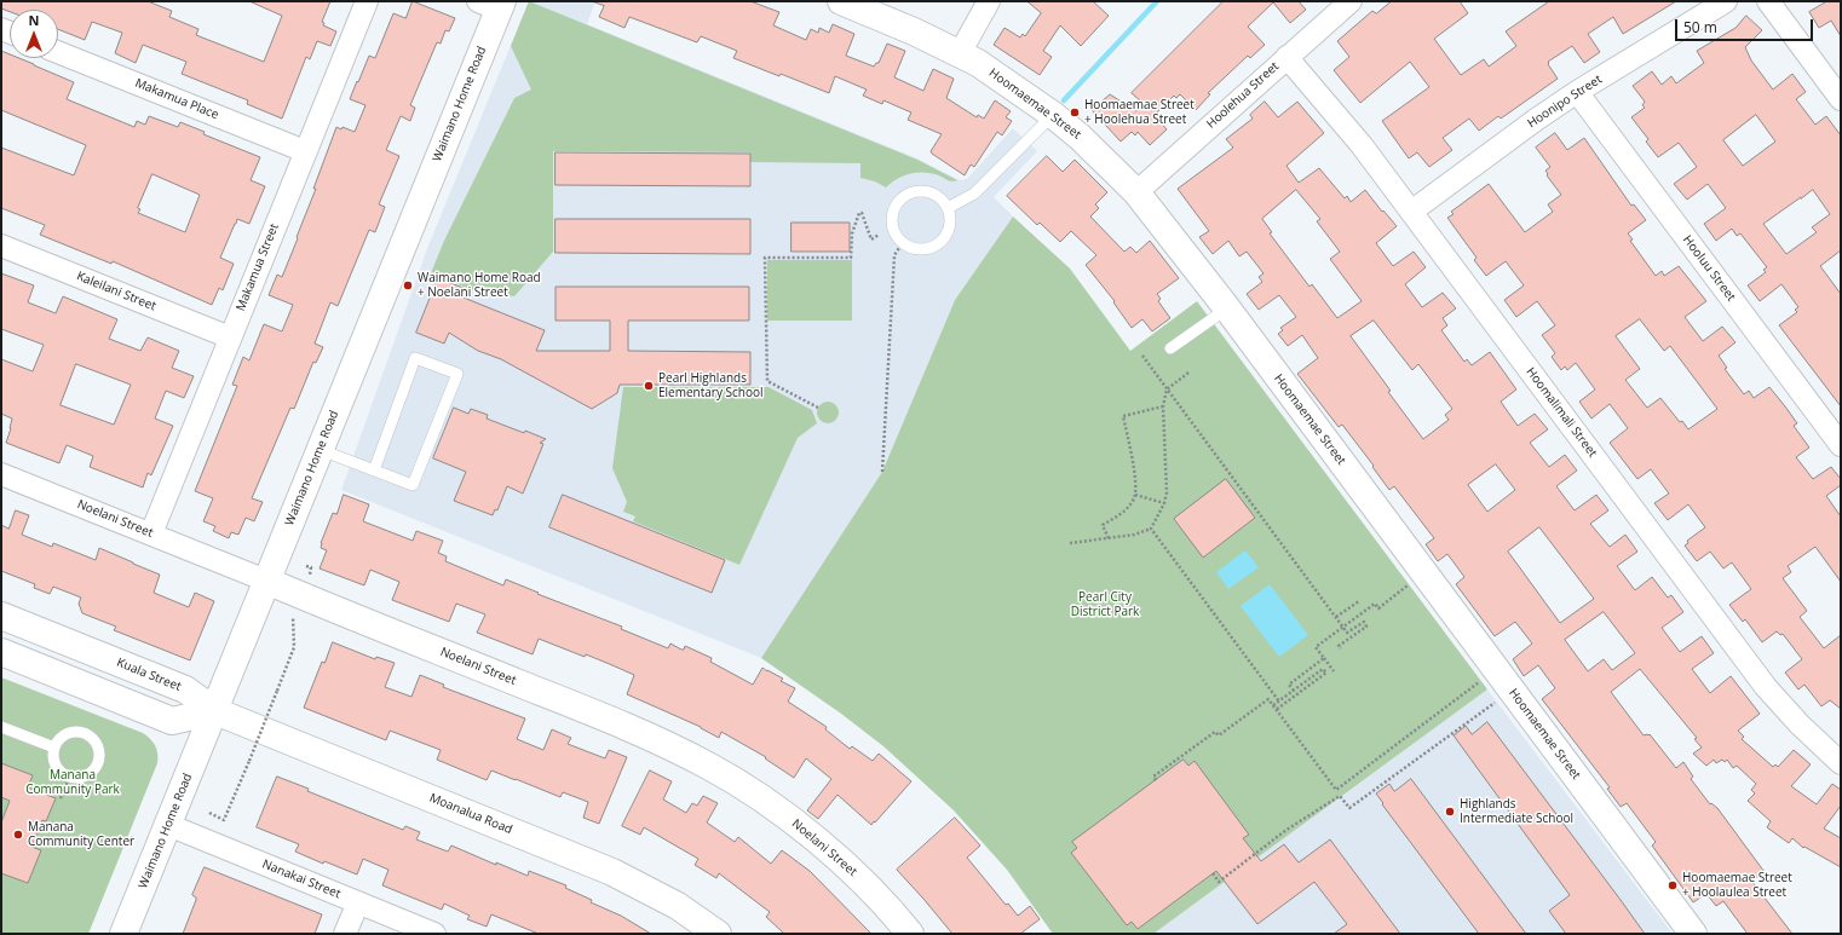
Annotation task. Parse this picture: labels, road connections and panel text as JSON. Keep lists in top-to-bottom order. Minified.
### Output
{"streets":{"street":["Hoolehua Street","Makamua Place","Hoonipo Street","Waimano Home Road","Hoomaemae Street","Makamua Street","Hooluu Street","Kaleilani Street","Hoomalimali Street","Noelani Street","Kuala Street","Moanalua Road","Nanakai Street"]},"crossings":[["Hoolehua Street","Hoomaemae Street"],["Hoolehua Street","Hoomalimali Street"],["Makamua Place","Makamua Street"],["Hoonipo Street","Hooluu Street"],["Hoonipo Street","Hoomalimali Street"],["Waimano Home Road","Noelani Street"],["Waimano Home Road","Kuala Street"],["Waimano Home Road","Moanalua Road"],["Waimano Home Road","Nanakai Street"],["Makamua Street","Kaleilani Street"],["Makamua Street","Noelani Street"],["Kuala Street","Moanalua Road"]],"parks":["Pearl City District Park","Manana Community Park"],"places":["Hoomaemae Street + Hoolehua Street","Waimano Home Road + Noelani Street","Pearl Highlands Elementary School","Highlands Intermediate School","Manana Community Center","Hoomaemae Street + Hoolaulea Street"],"scale_bar":"50 m","north":"top"}
